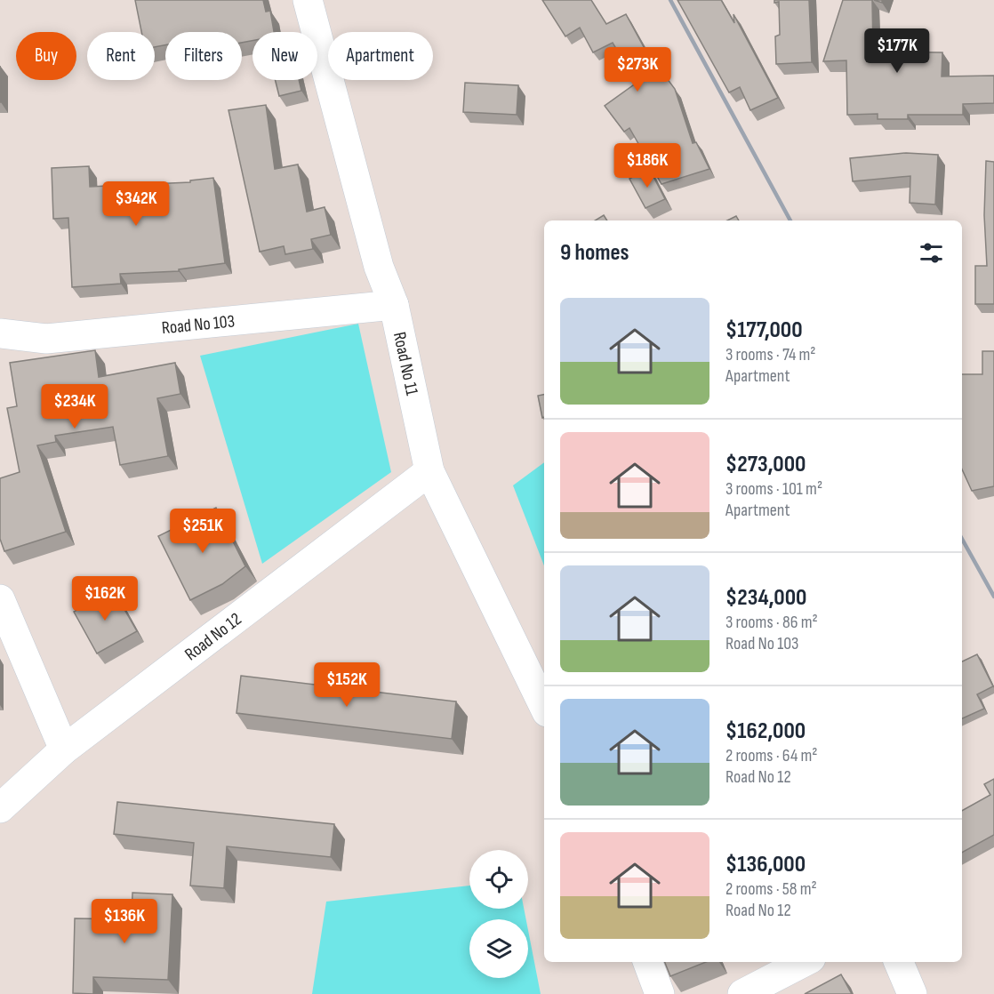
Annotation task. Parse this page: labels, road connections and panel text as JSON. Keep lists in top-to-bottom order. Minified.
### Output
{"streets":{"street":["Road No 103","Road No 11","Road No 12"]},"crossings":[["Road No 103","Road No 11"],["Road No 11","Road No 12"]],"page":{"price":["$177K","$273K","$186K","$342K","$234K","$251K","$162K","$152K","$136K"],"chip":["Buy","Rent","Filters","New","Apartment"],"heading":"9 homes","list":[{"name":"$177,000","note":"3 rooms · 74 m² · Apartment"},{"name":"$273,000","note":"3 rooms · 101 m² · Apartment"},{"name":"$234,000","note":"3 rooms · 86 m² · Road No 103"},{"name":"$162,000","note":"2 rooms · 64 m² · Road No 12"},{"name":"$136,000","note":"2 rooms · 58 m² · Road No 12"}]}}
